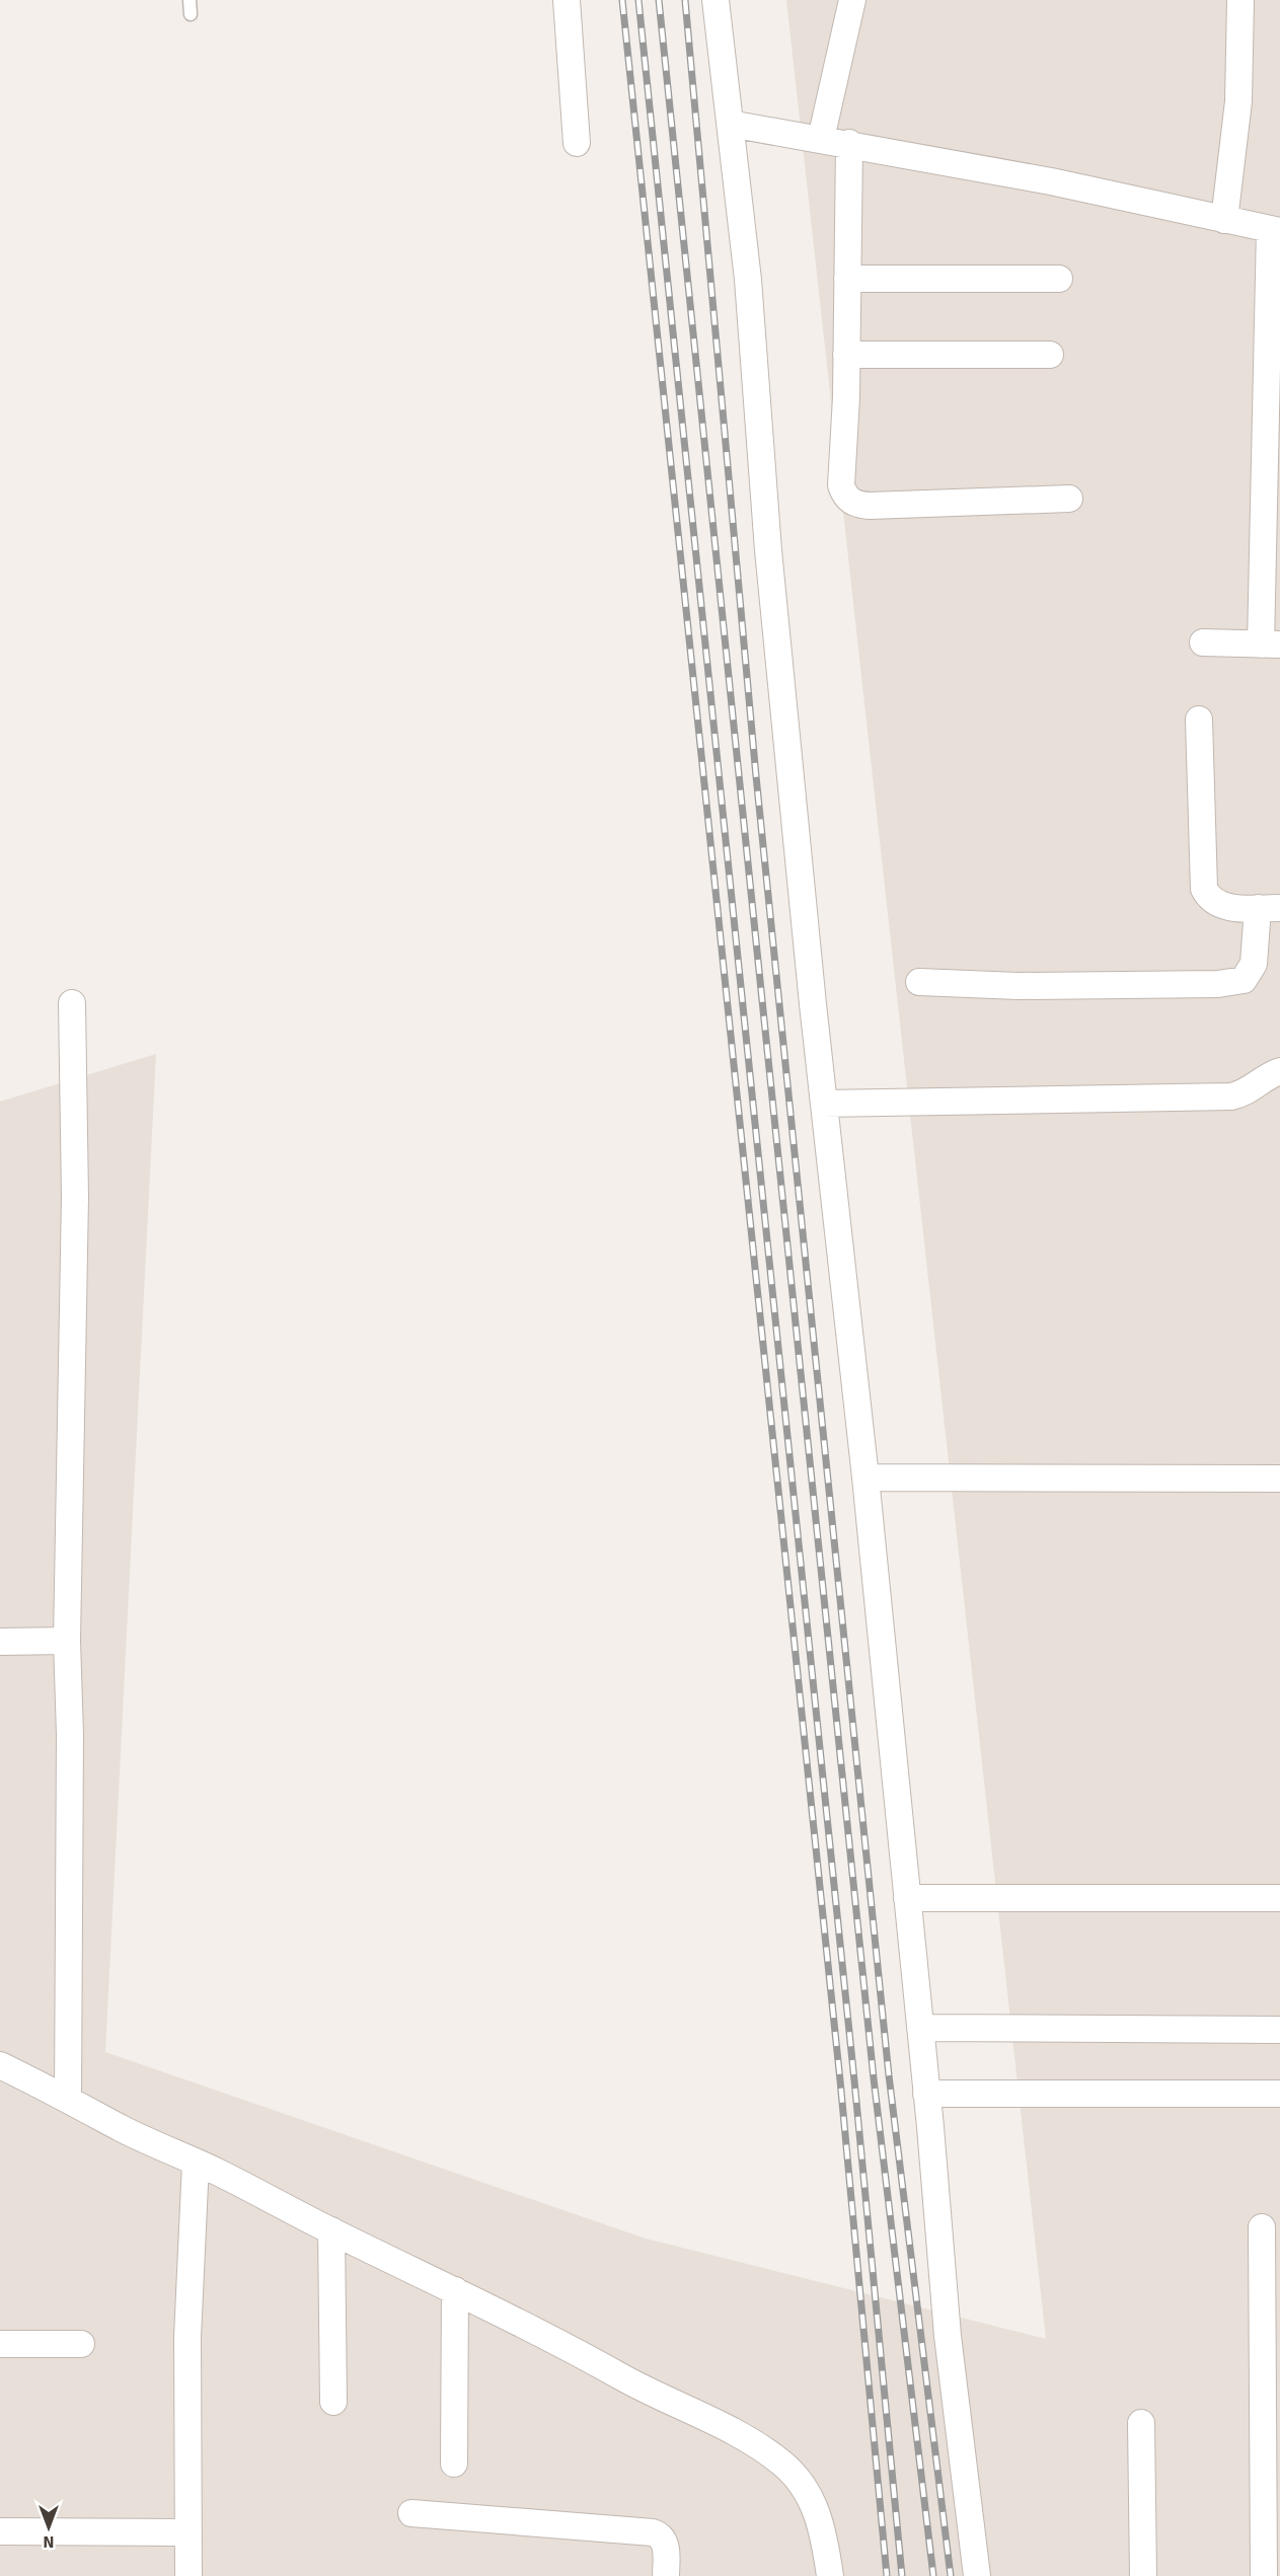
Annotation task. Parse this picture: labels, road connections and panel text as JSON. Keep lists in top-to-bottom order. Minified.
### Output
{"north":"bottom"}
